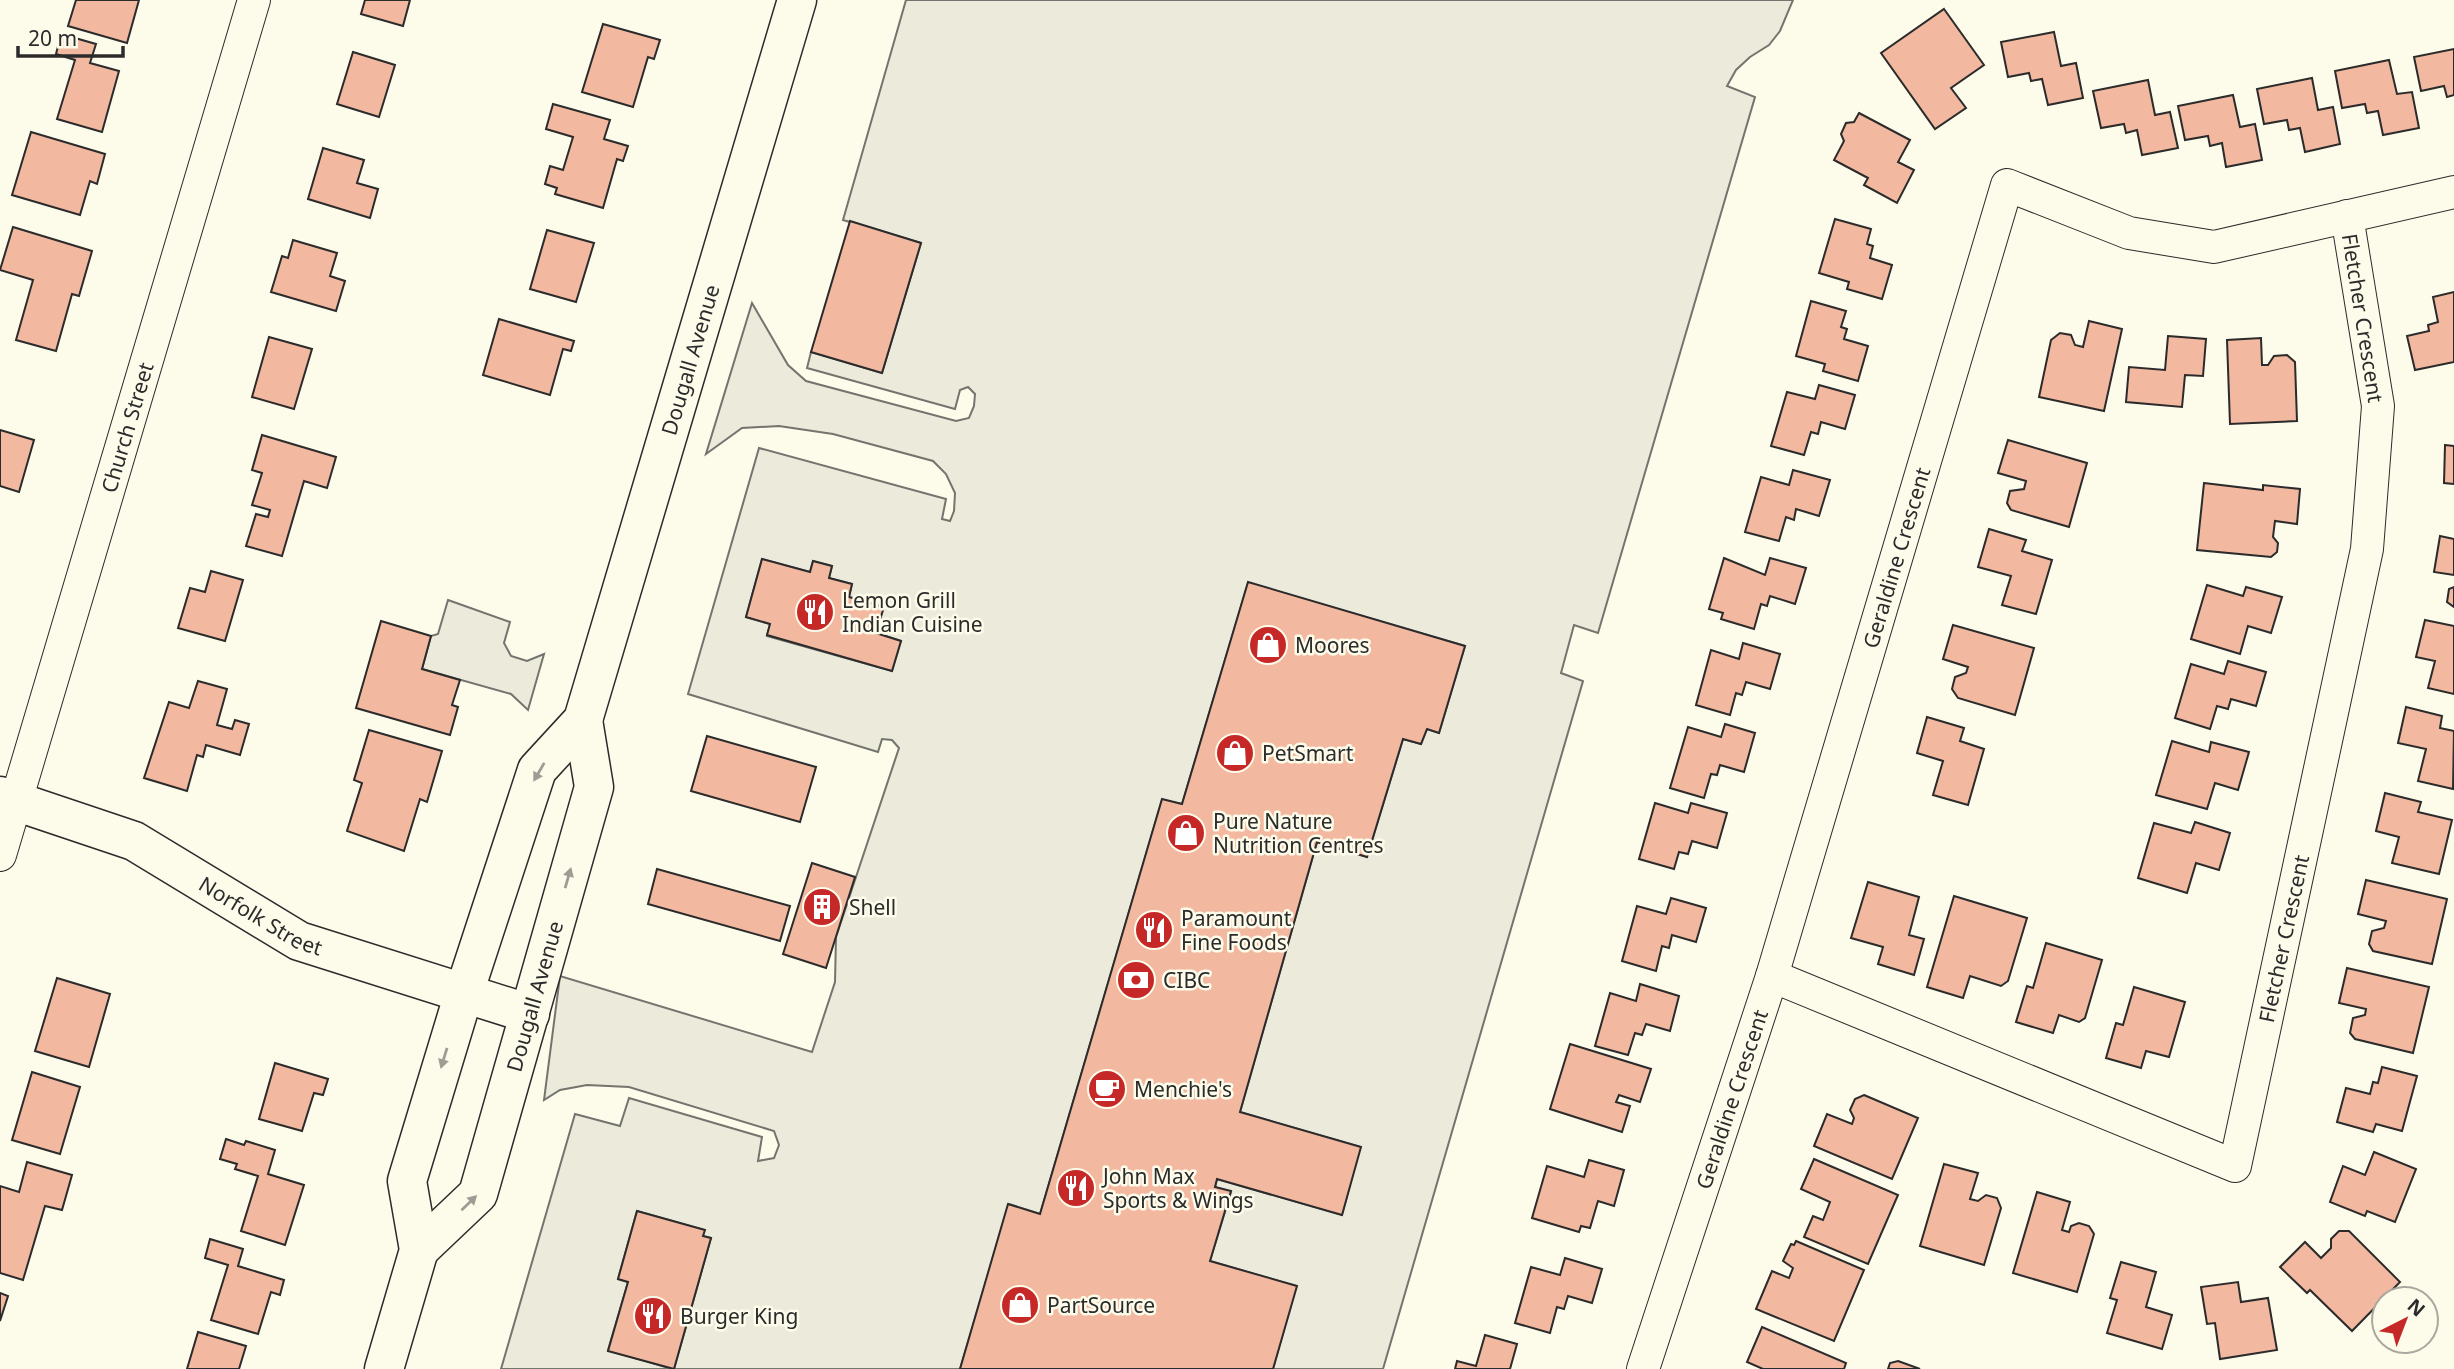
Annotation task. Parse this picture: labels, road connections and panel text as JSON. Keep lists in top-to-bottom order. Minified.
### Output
{"streets":{"main road":["Dougall Avenue","Norfolk Street"],"street":["Fletcher Crescent","Church Street","Geraldine Crescent"]},"crossings":[["Fletcher Crescent","Geraldine Crescent"],["Dougall Avenue","Norfolk Street"],["Church Street","Norfolk Street"]],"places":{"restaurant":["Lemon Grill Indian Cuisine","Paramount Fine Foods","John Max Sports & Wings","Burger King"],"shop":["Moores","PetSmart","Pure Nature Nutrition Centres","PartSource"],"building":["Shell"],"bank":["CIBC"],"cafe":["Menchie's"]},"scale_bar":"20 m","north":"top right"}
